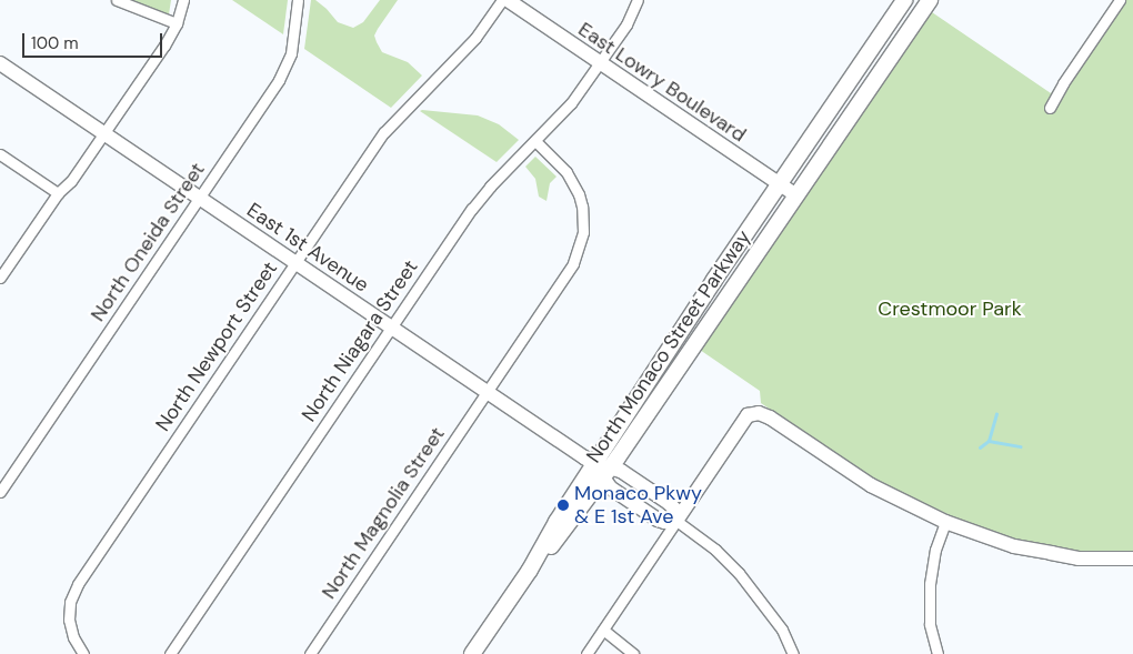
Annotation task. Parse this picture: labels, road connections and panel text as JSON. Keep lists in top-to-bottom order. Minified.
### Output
{"streets":{"main road":["North Monaco Street Parkway"],"street":["East Lowry Boulevard","North Oneida Street","East 1st Avenue","North Niagara Street","North Newport Street","North Magnolia Street"]},"crossings":[["East Lowry Boulevard","North Niagara Street"],["East Lowry Boulevard","North Monaco Street Parkway"],["North Oneida Street","East 1st Avenue"],["East 1st Avenue","North Niagara Street"],["East 1st Avenue","North Newport Street"],["East 1st Avenue","North Monaco Street Parkway"],["East 1st Avenue","North Magnolia Street"],["North Niagara Street","North Magnolia Street"]],"parks":["Crestmoor Park"],"places":["Monaco Pkwy & E 1st Ave"],"scale_bar":"100 m"}
